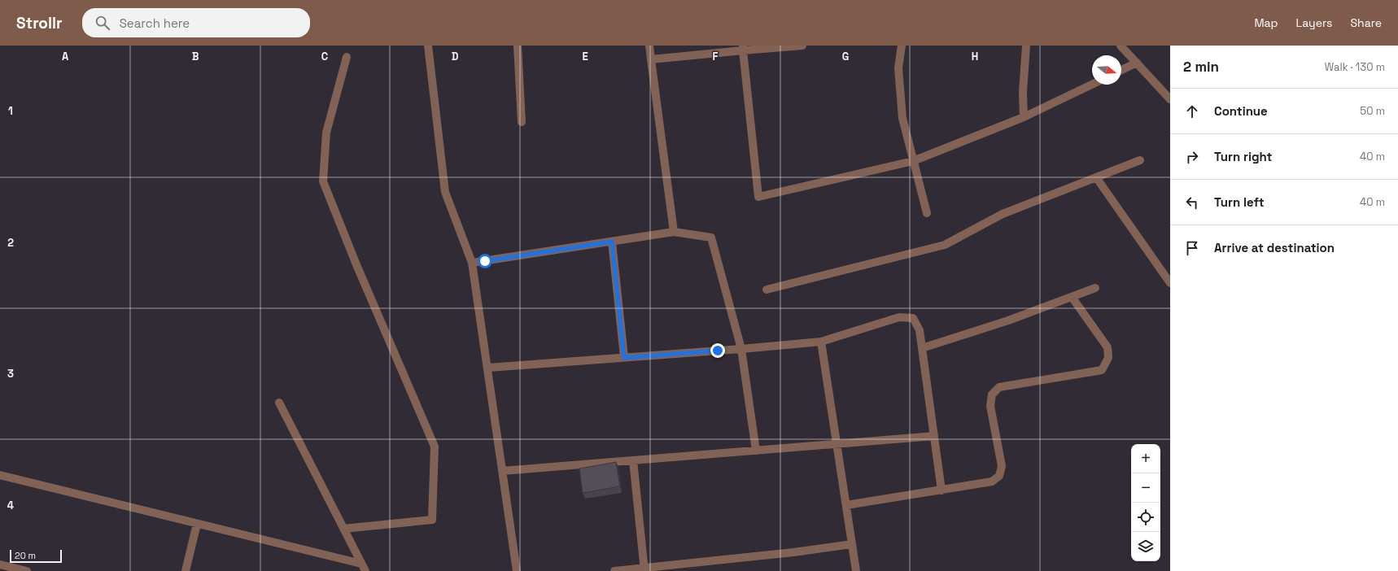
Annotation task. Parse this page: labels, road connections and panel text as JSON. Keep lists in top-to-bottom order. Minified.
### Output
{"scale_bar":"20 m","north":"right","page":{"header":"Strollr","search":"Search here","nav":["Map","Layers","Share"],"heading":["2 min","Walk · 130 m"],"list":[["Continue","50 m"],["Turn right","40 m"],["Turn left","40 m"],"Arrive at destination"],"map_buttons":["+","−"],"scale":"20 m"},"grid":{"columns":["A","B","C","D","E","F","G","H"],"rows":["1","2","3","4"]}}
